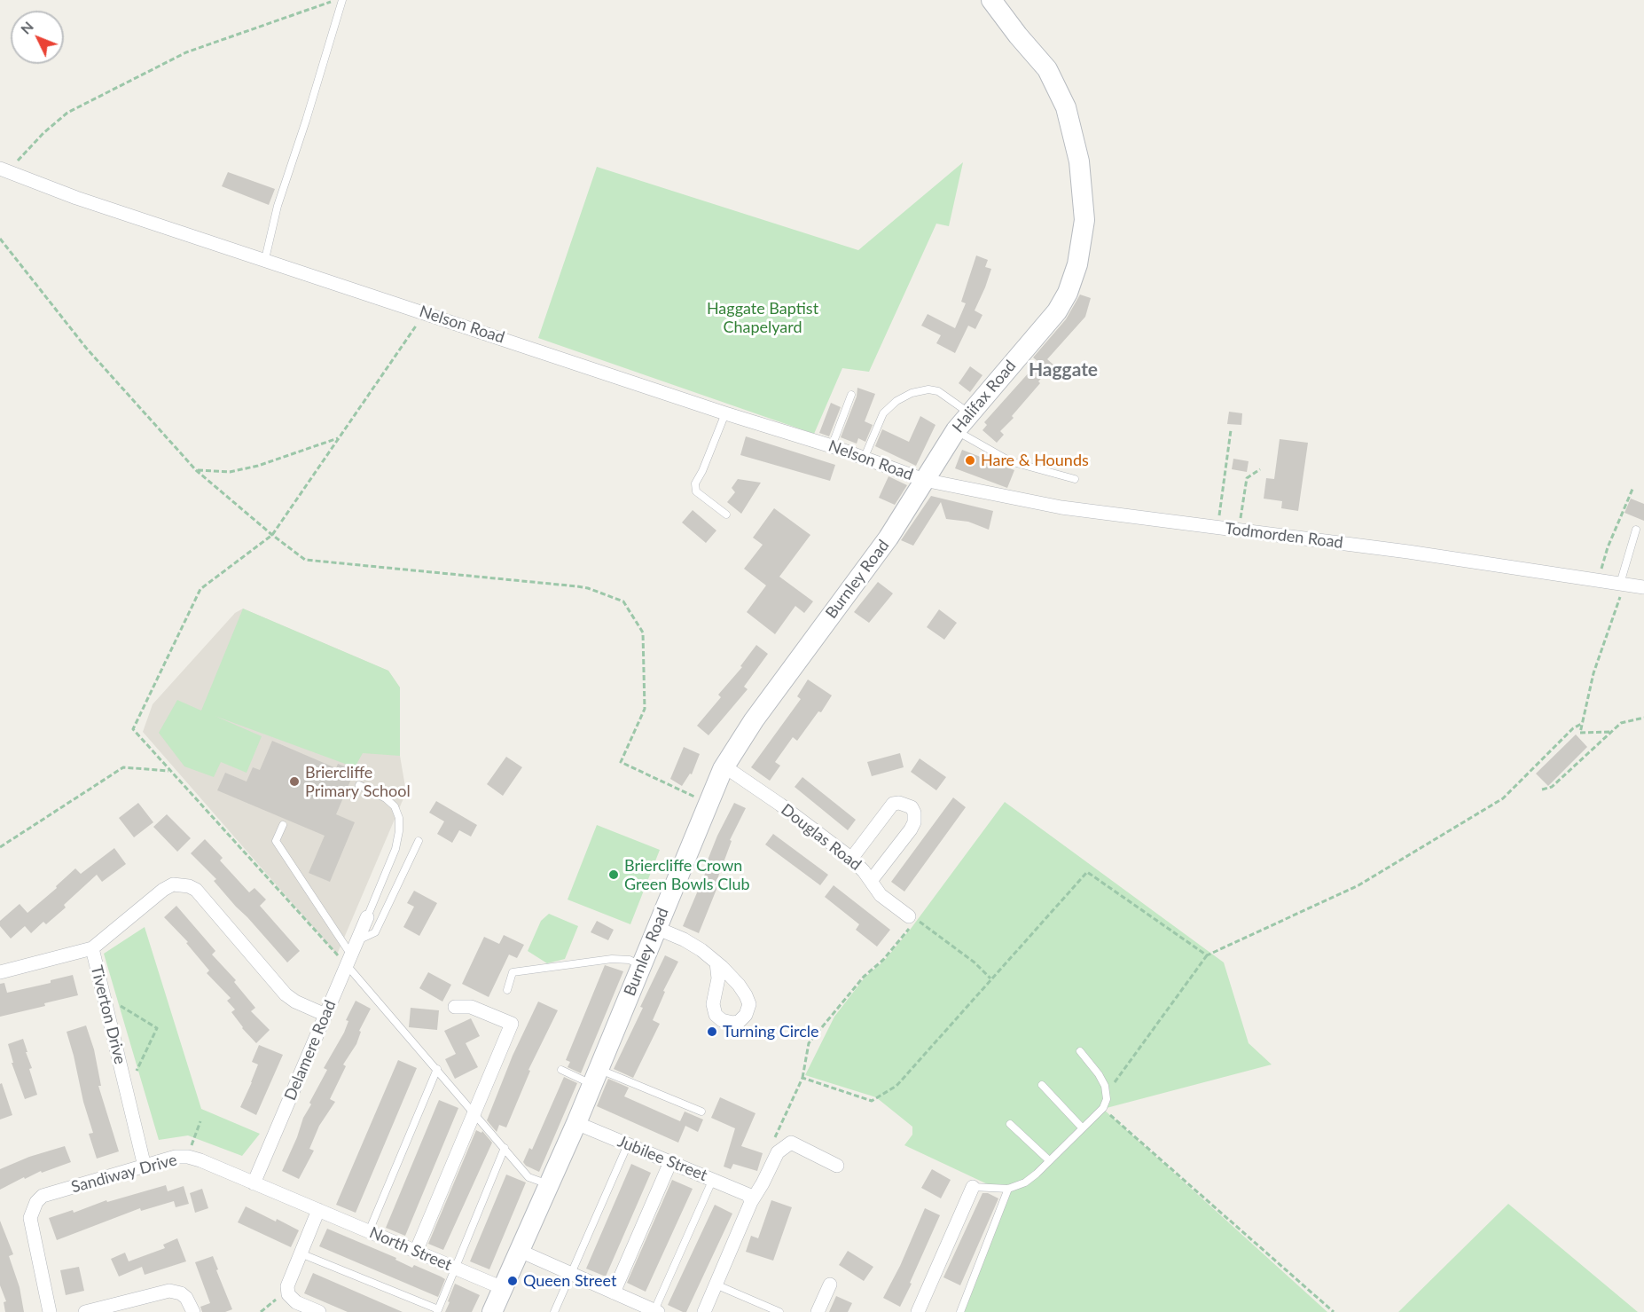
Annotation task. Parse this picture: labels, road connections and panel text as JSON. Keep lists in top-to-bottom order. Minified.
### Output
{"streets":{"street":["Nelson Road","Halifax Road","Todmorden Road","Burnley Road","Douglas Road","Tiverton Drive","Delamere Road","Jubilee Street","Sandiway Drive","North Street"]},"crossings":[["Nelson Road","Halifax Road"],["Nelson Road","Todmorden Road"],["Nelson Road","Burnley Road"],["Halifax Road","Todmorden Road"],["Halifax Road","Burnley Road"],["Todmorden Road","Burnley Road"],["Burnley Road","Douglas Road"],["Burnley Road","Jubilee Street"],["Burnley Road","North Street"],["Tiverton Drive","Delamere Road"],["Tiverton Drive","Sandiway Drive"],["Delamere Road","Sandiway Drive"],["Sandiway Drive","North Street"]],"districts":["Haggate"],"parks":["Haggate Baptist Chapelyard"],"places":["Hare & Hounds","Briercliffe Primary School","Briercliffe Crown Green Bowls Club","Turning Circle","Queen Street"],"north":"top left"}
